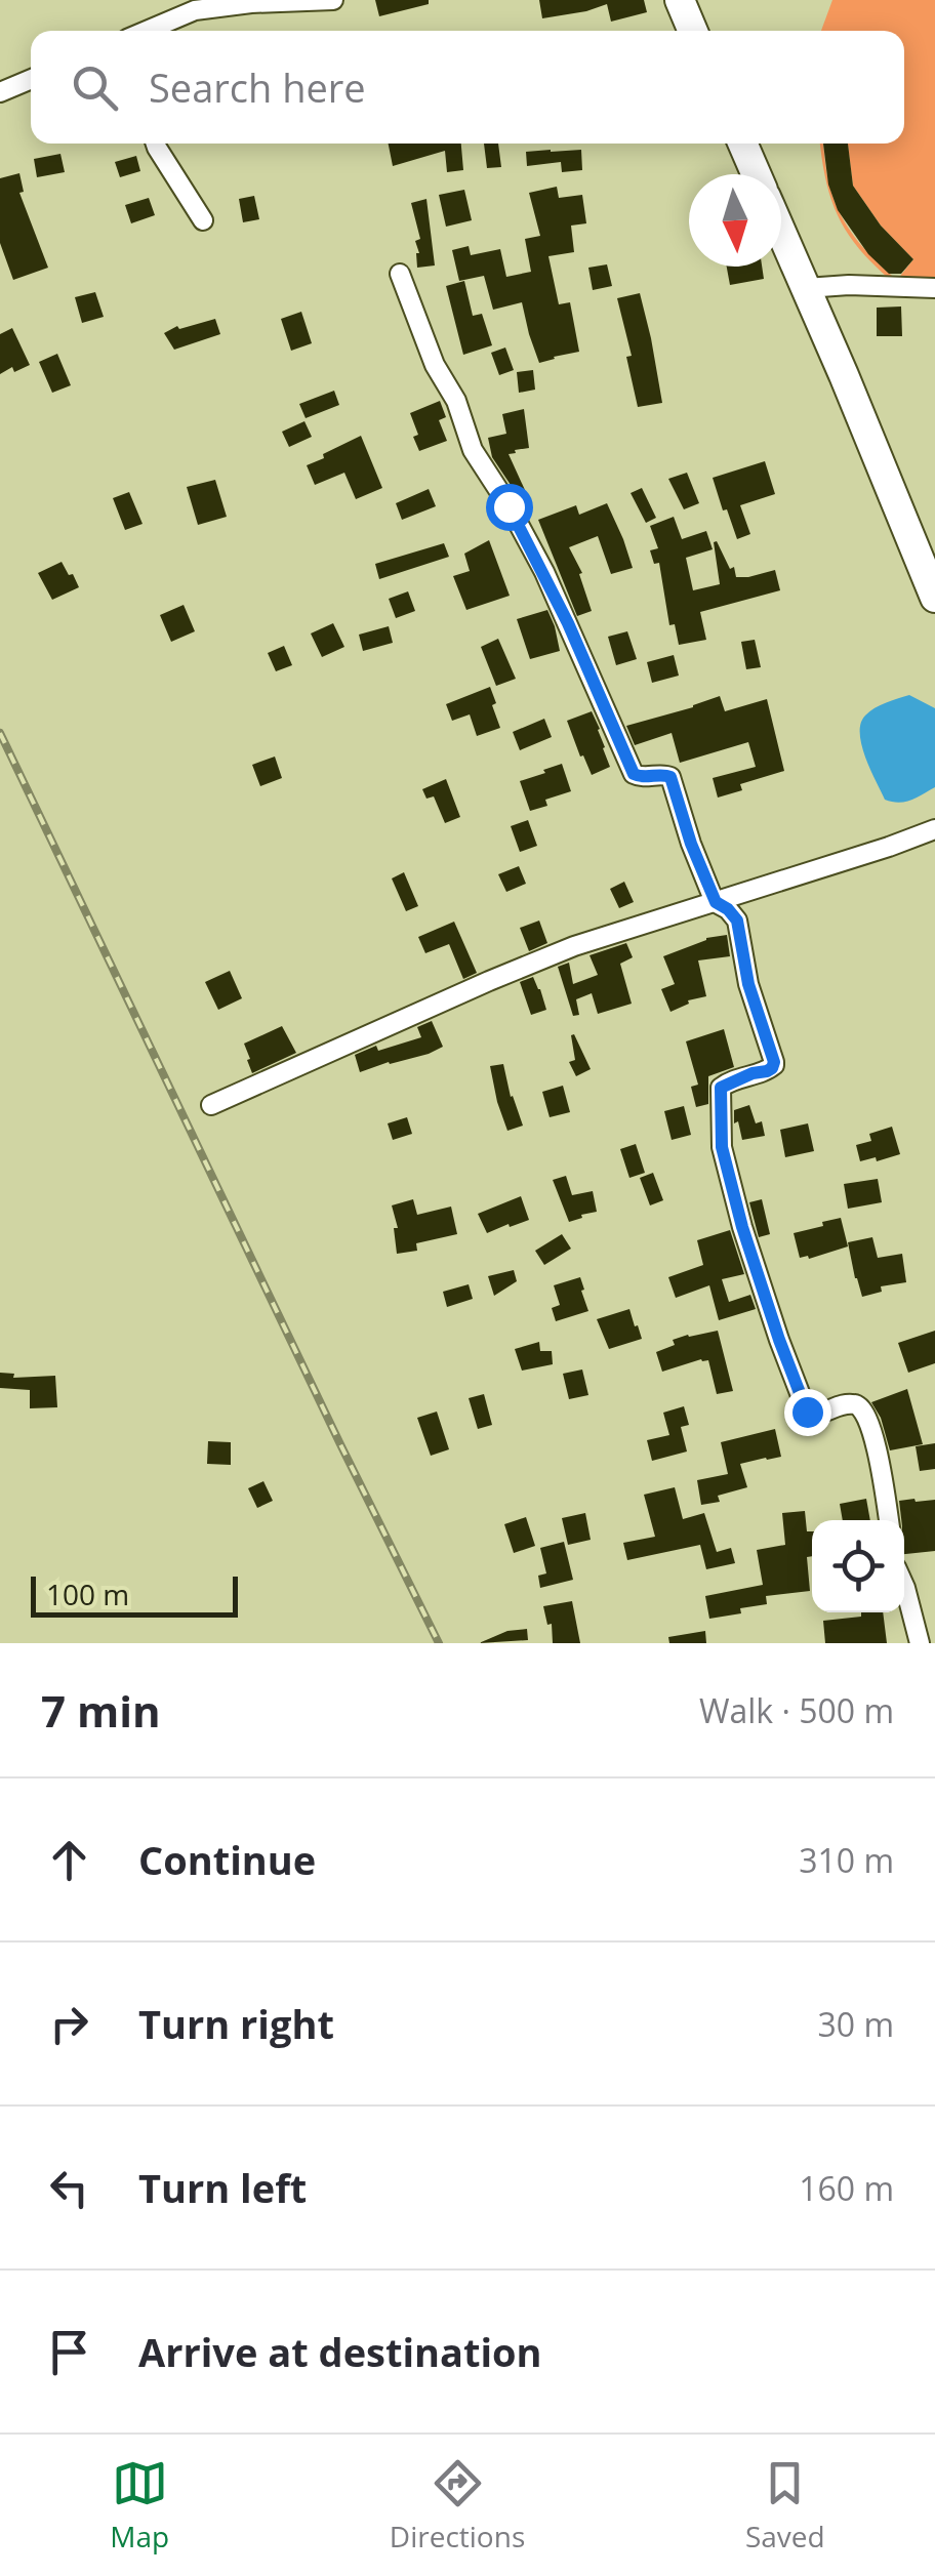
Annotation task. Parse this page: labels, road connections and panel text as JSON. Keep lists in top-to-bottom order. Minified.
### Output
{"scale_bar":"100 m","north":"bottom","page":{"search":"Search here","scale":"100 m","heading":["7 min","Walk · 500 m"],"list":[["Continue","310 m"],["Turn right","30 m"],["Turn left","160 m"],"Arrive at destination"],"nav":["Map","Directions","Saved"]}}
